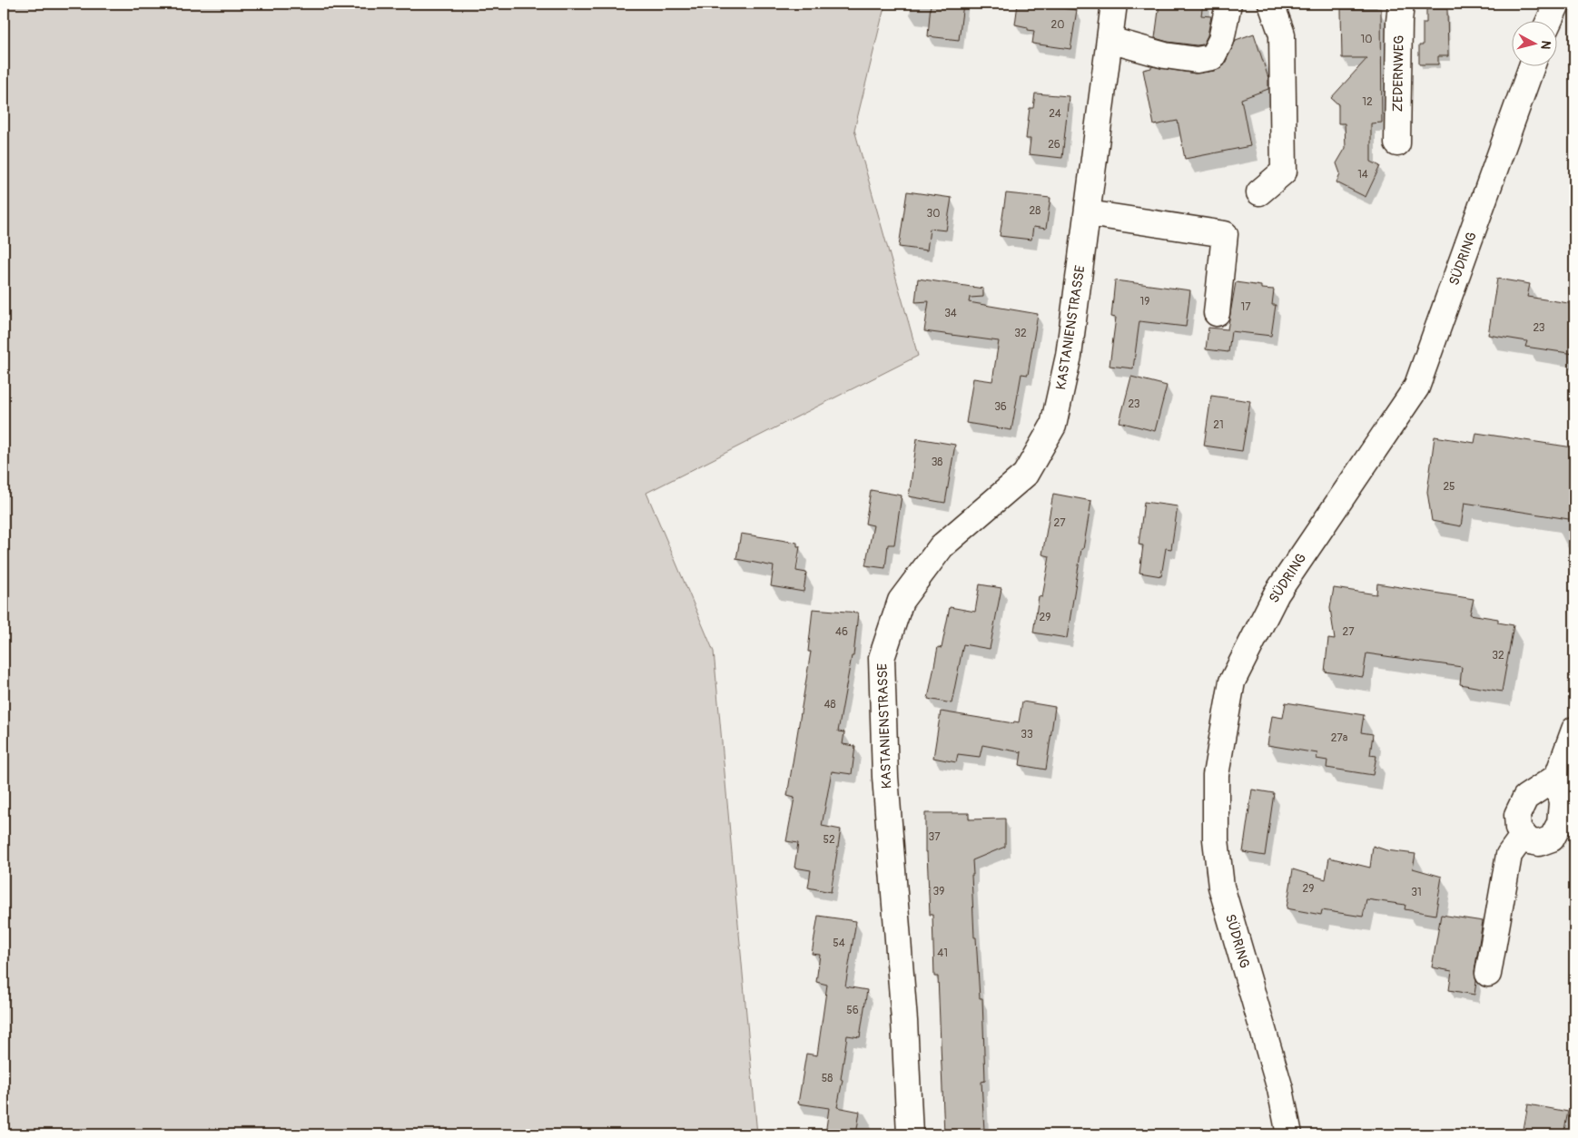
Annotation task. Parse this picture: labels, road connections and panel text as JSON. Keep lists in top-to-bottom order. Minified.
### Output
{"streets":{"street":["ZEDERNWEG","SÜDRING","KASTANIENSTRASSE"]},"house_numbers":["20","10","12","24","26","14","28","30","19","17","34","23","32","23","36","21","38","25","27","29","46","27","32","48","33","27a","37","52","29","39","31","54","41","56","58"],"north":"right"}
